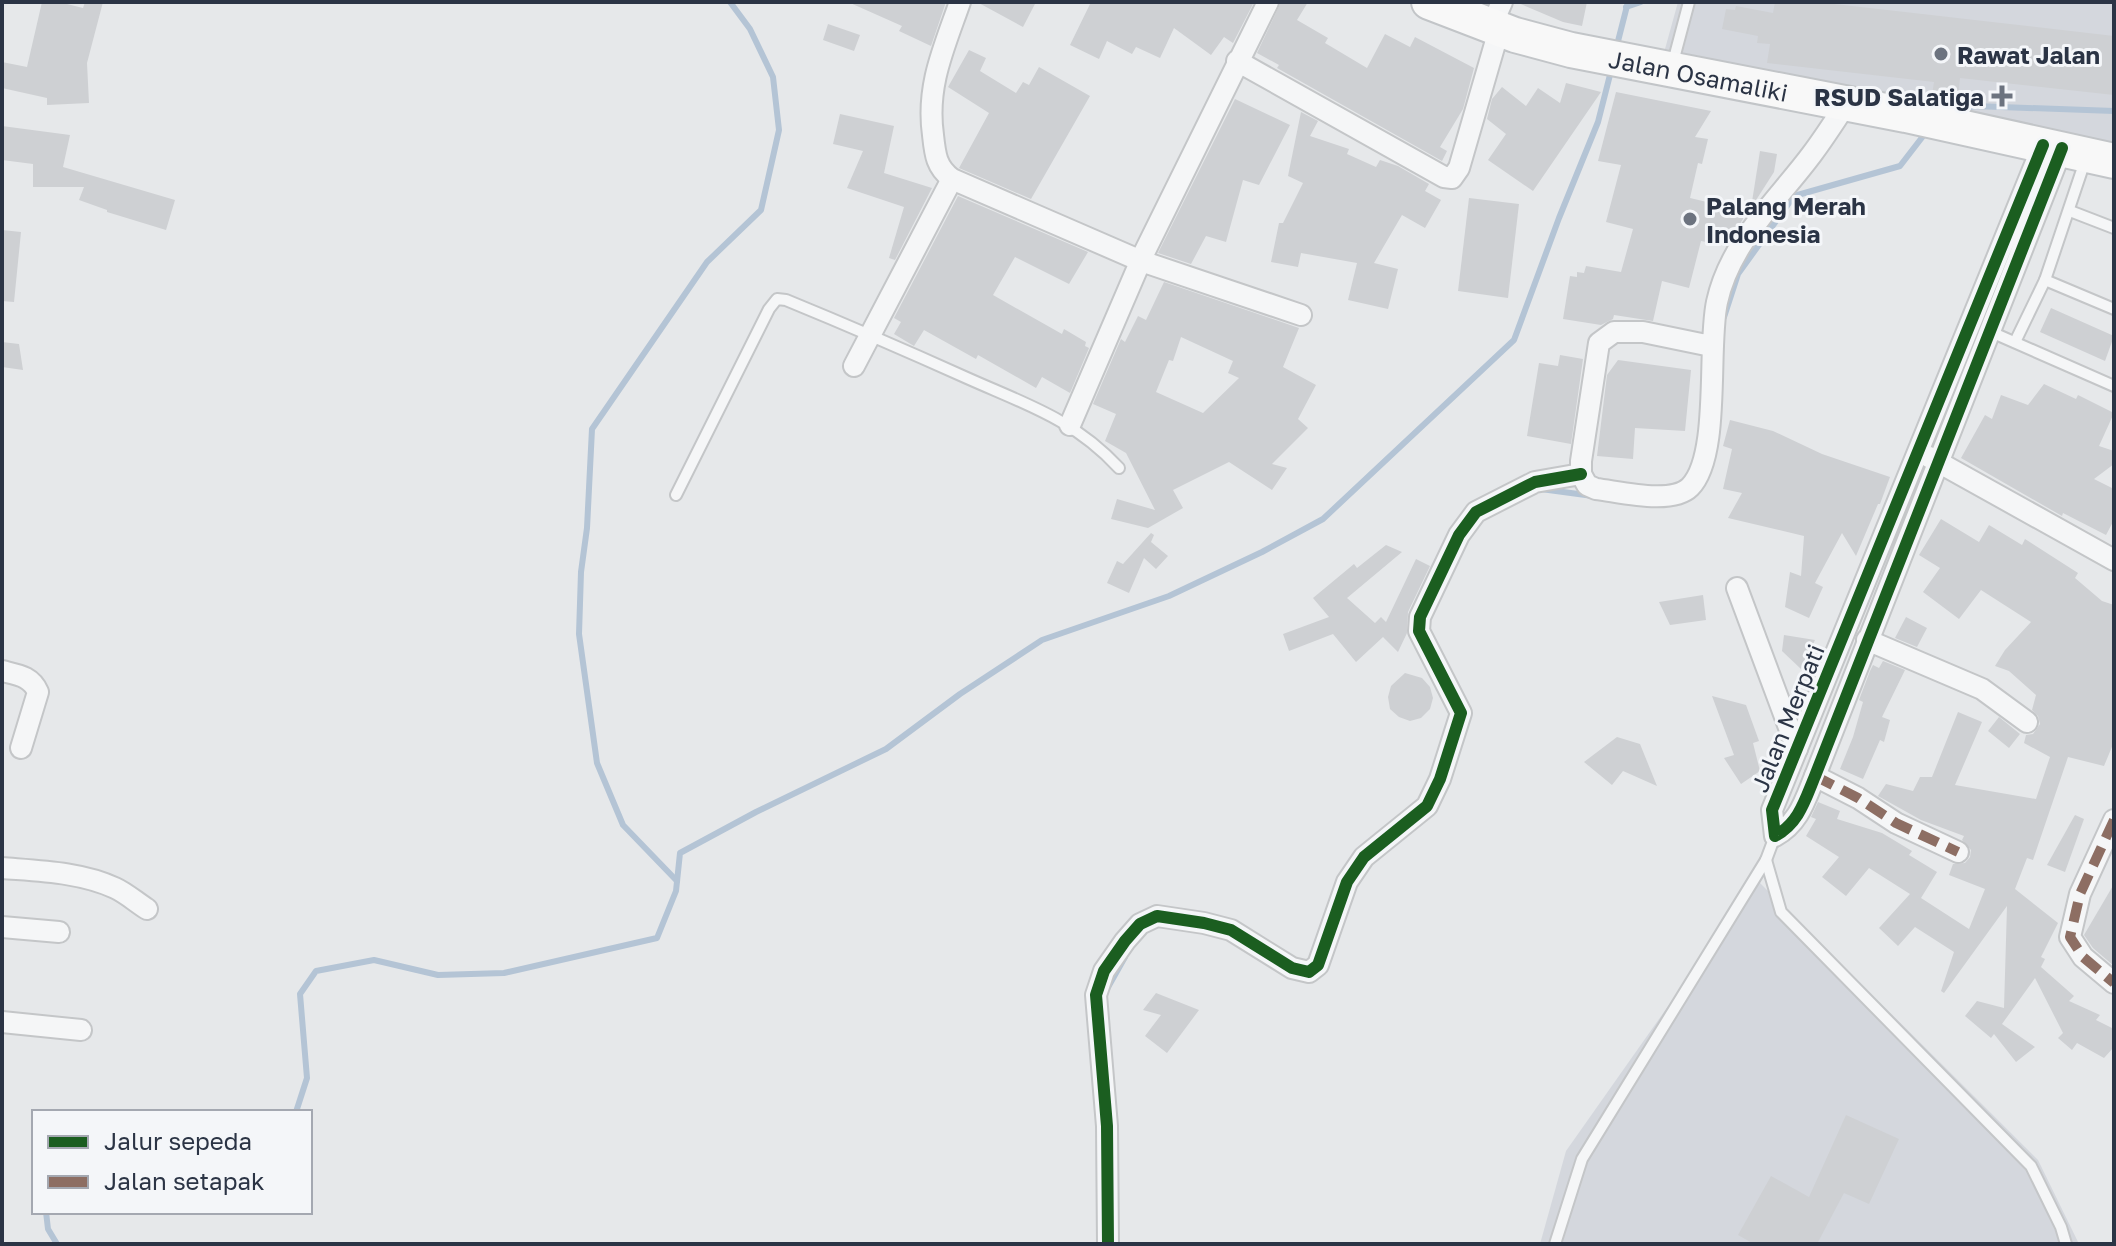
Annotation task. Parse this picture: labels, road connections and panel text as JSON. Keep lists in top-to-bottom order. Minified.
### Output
{"streets":{"main road":["Jalan Osamaliki"],"street":["Jalan Merpati"]},"crossings":[["Jalan Osamaliki","Jalan Merpati"]],"places":{"other":["Rawat Jalan","Palang Merah Indonesia"],"health":["RSUD Salatiga"]},"legend":["Jalur sepeda","Jalan setapak"]}
